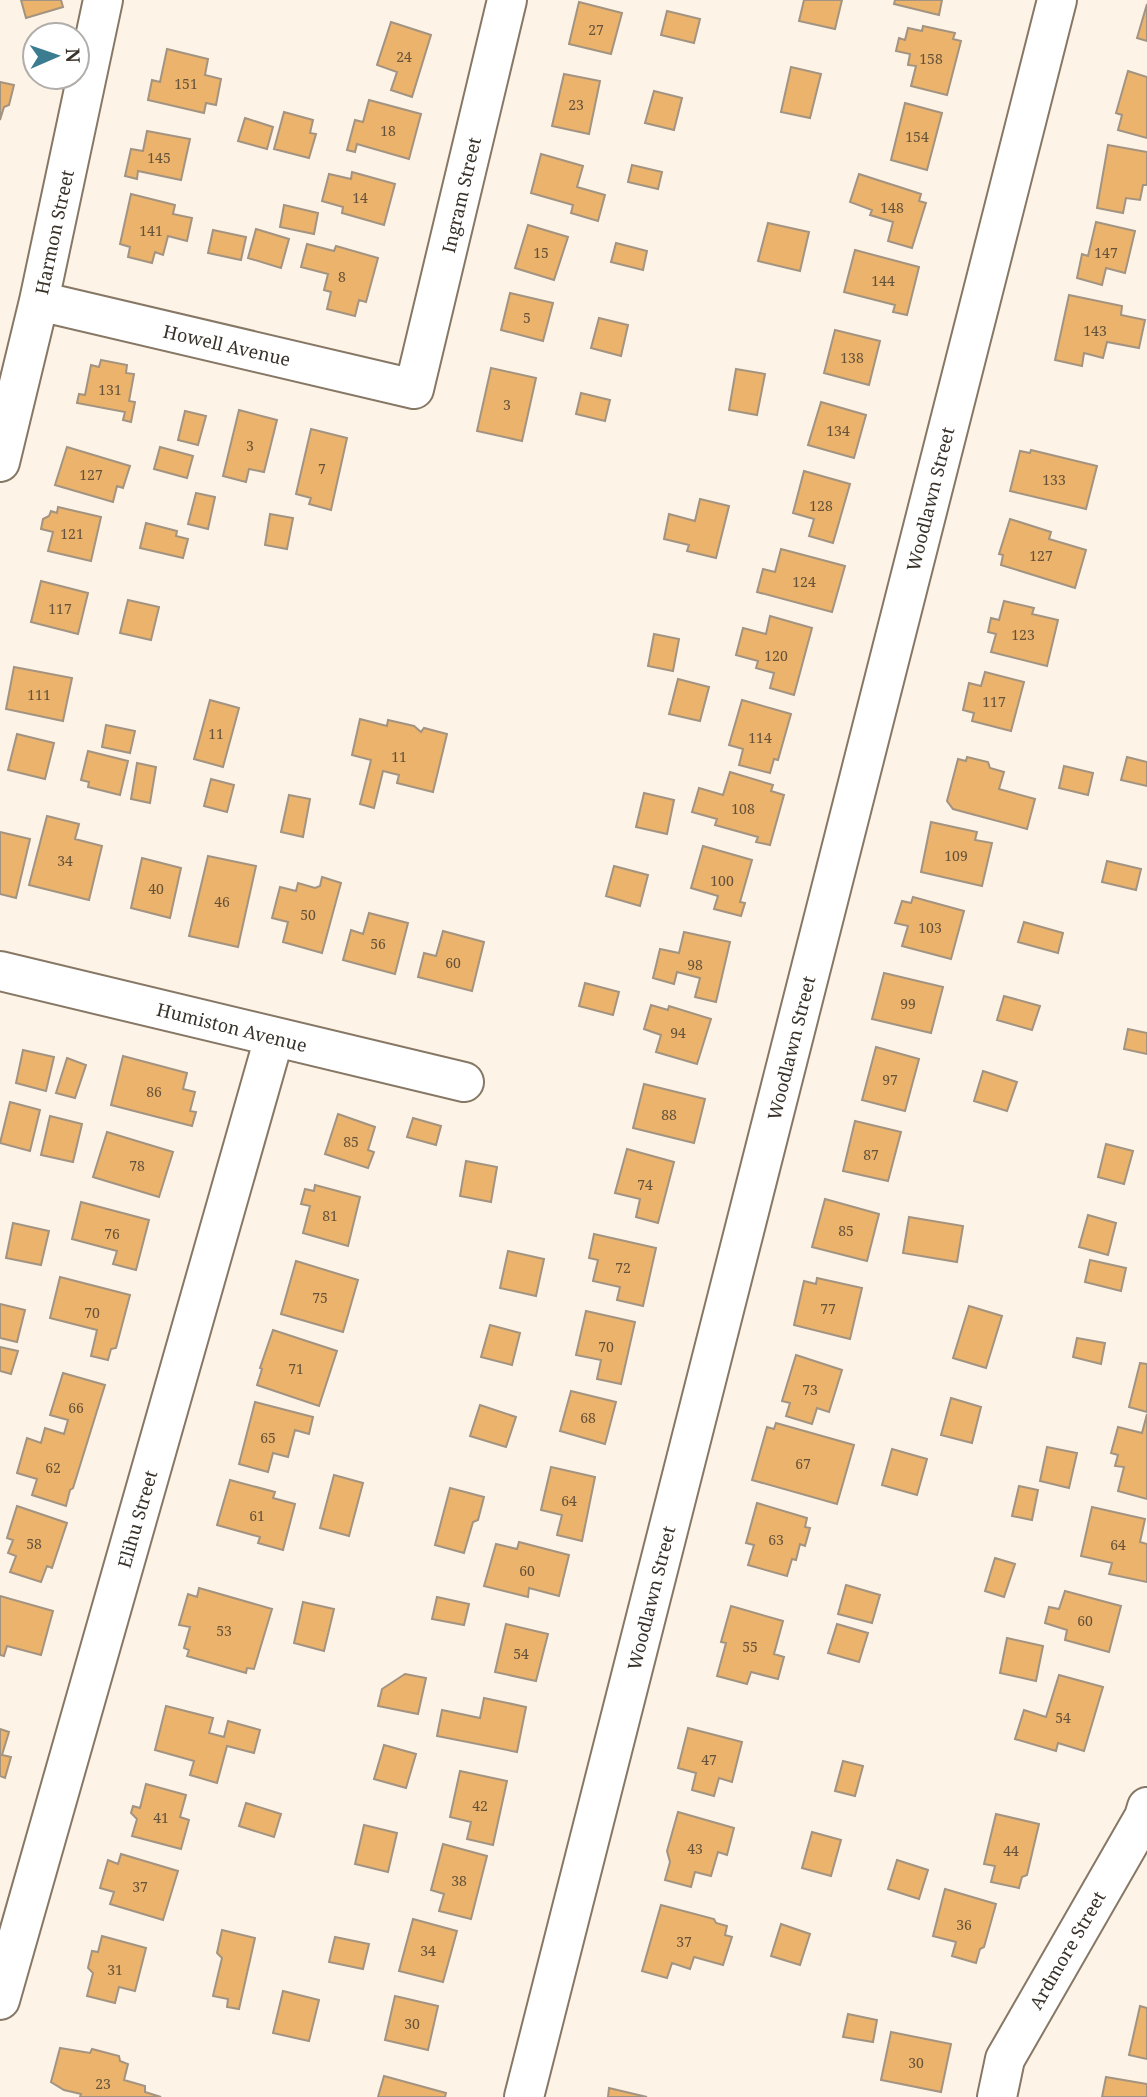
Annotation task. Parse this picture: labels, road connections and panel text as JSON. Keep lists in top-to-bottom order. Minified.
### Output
{"streets":{"street":["Ingram Street","Harmon Street","Howell Avenue","Woodlawn Street","Humiston Avenue","Elihu Street","Ardmore Street"]},"crossings":[["Ingram Street","Howell Avenue"],["Harmon Street","Howell Avenue"],["Humiston Avenue","Elihu Street"]],"house_numbers":["27","24","158","151","23","18","154","145","14","148","141","15","147","8","144","5","143","138","131","3","134","3","7","127","133","128","121","127","124","117","123","120","111","117","11","114","11","108","109","34","100","40","46","50","103","56","60","98","99","94","97","86","88","85","87","78","74","81","85","76","72","75","77","70","70","71","73","66","68","65","67","62","64","61","63","58","64","60","60","53","55","54","54","47","42","41","43","44","38","37","36","37","34","31","30","30","23"],"north":"right"}
